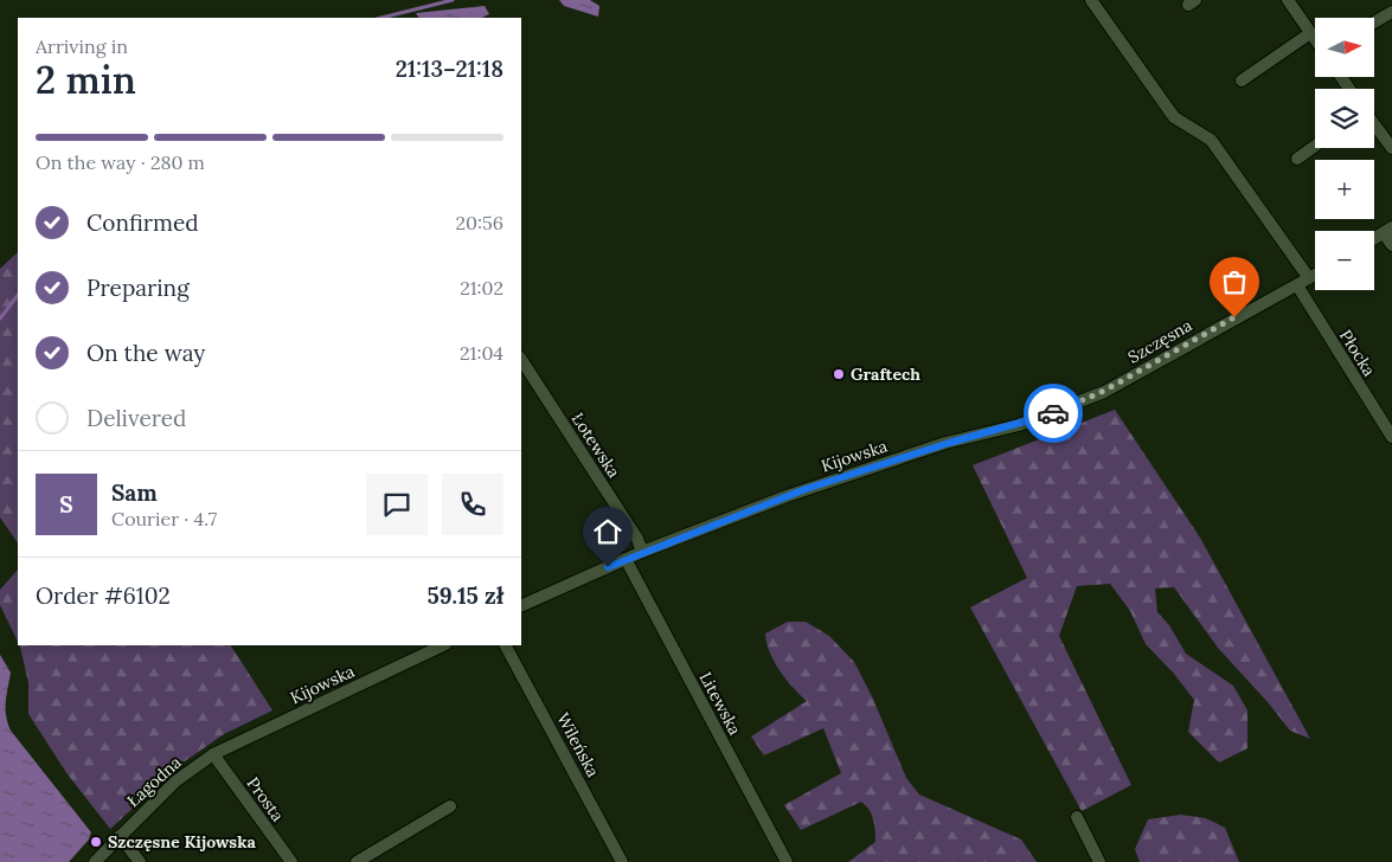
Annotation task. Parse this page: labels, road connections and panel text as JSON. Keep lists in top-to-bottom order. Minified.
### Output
{"streets":{"street":["Szczęsna","Płocka","Łotewska","Kijowska","Litewska","Wileńska","Łagodna","Prosta"]},"crossings":[["Szczęsna","Płocka"],["Szczęsna","Kijowska"],["Łotewska","Kijowska"],["Kijowska","Litewska"],["Kijowska","Łagodna"],["Kijowska","Prosta"],["Łagodna","Prosta"]],"places":["Graftech","Szczęsne Kijowska"],"north":"right","page":{"map_buttons":["+","−"],"heading":["2 min","Arriving in","21:13–21:18"],"panel":["Sam","Courier · 4.7","Order #6102","59.15 zł"],"bar":"On the way · 280 m","list":[["Confirmed","20:56"],["Preparing","21:02"],["On the way","21:04"],"Delivered"],"round":"S"}}
